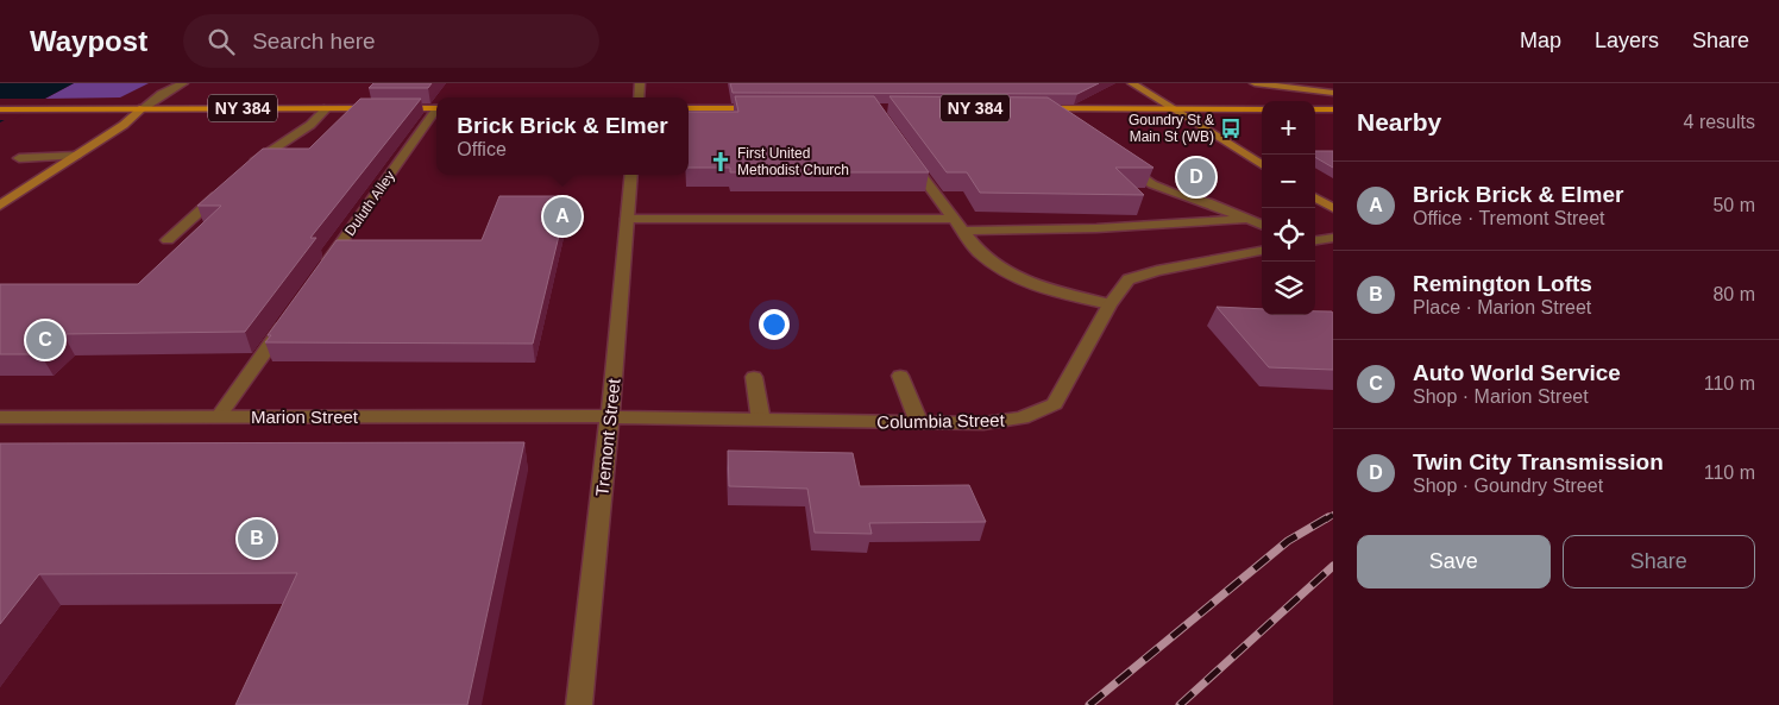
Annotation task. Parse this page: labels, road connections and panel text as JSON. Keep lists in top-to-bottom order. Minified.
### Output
{"streets":{"main road":["NY 384"],"street":["Duluth Alley","Marion Street","Columbia Street","Tremont Street"]},"crossings":[["Marion Street","Columbia Street"],["Marion Street","Tremont Street"],["Columbia Street","Tremont Street"]],"places":{"bus stop":["Goundry St & Main St (WB)"],"church":["First United Methodist Church"]},"page":{"header":"Waypost","search":"Search here","nav":["Map","Layers","Share"],"heading":["Nearby","4 results"],"popup":["Brick Brick & Elmer","Office"],"map_buttons":["+","−"],"pins":["D","A","C","B"],"list":[{"mark":"A","name":"Brick Brick & Elmer","note":"Office · Tremont Street","value":"50 m"},{"mark":"B","name":"Remington Lofts","note":"Place · Marion Street","value":"80 m"},{"mark":"C","name":"Auto World Service","note":"Shop · Marion Street","value":"110 m"},{"mark":"D","name":"Twin City Transmission","note":"Shop · Goundry Street","value":"110 m"}],"buttons":["Save","Share"]}}
